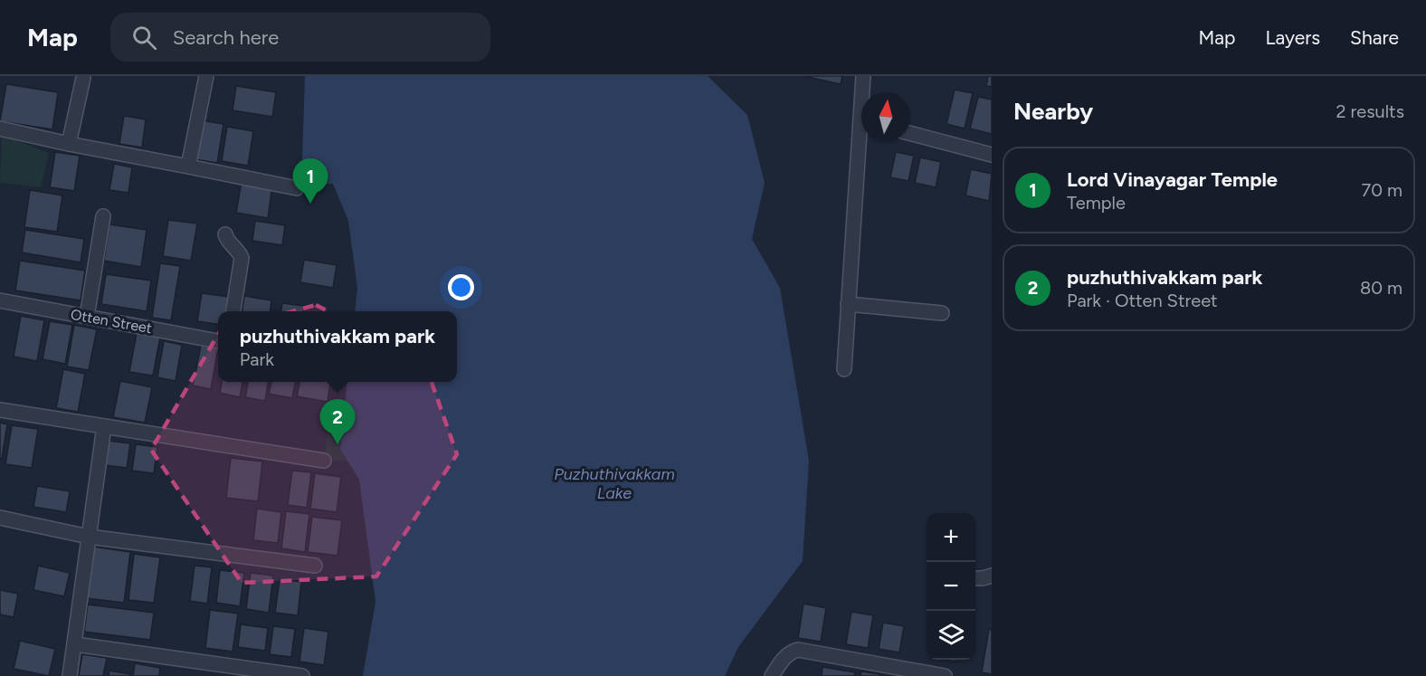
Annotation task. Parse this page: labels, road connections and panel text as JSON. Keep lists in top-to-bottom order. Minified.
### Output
{"streets":{"street":["Otten Street"]},"water":["Puzhuthivakkam Lake"],"north":"top","page":{"header":"Map","search":"Search here","nav":["Map","Layers","Share"],"heading":["Nearby","2 results"],"list":[{"mark":"1","name":"Lord Vinayagar Temple","note":"Temple","value":"70 m"},{"mark":"2","name":"puzhuthivakkam park","note":"Park · Otten Street","value":"80 m"}],"pins":["1","2"],"popup":["puzhuthivakkam park","Park"],"map_buttons":["+","−"]}}
